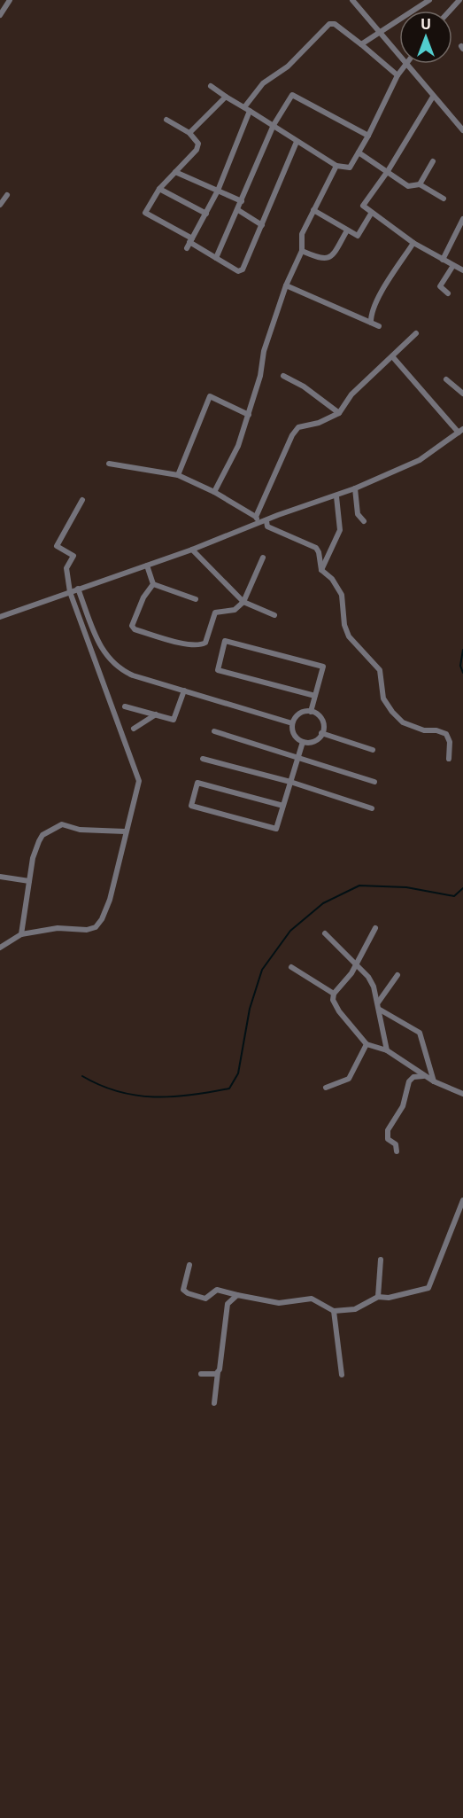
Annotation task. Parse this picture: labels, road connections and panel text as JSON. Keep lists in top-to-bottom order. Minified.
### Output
{"north":"top"}
